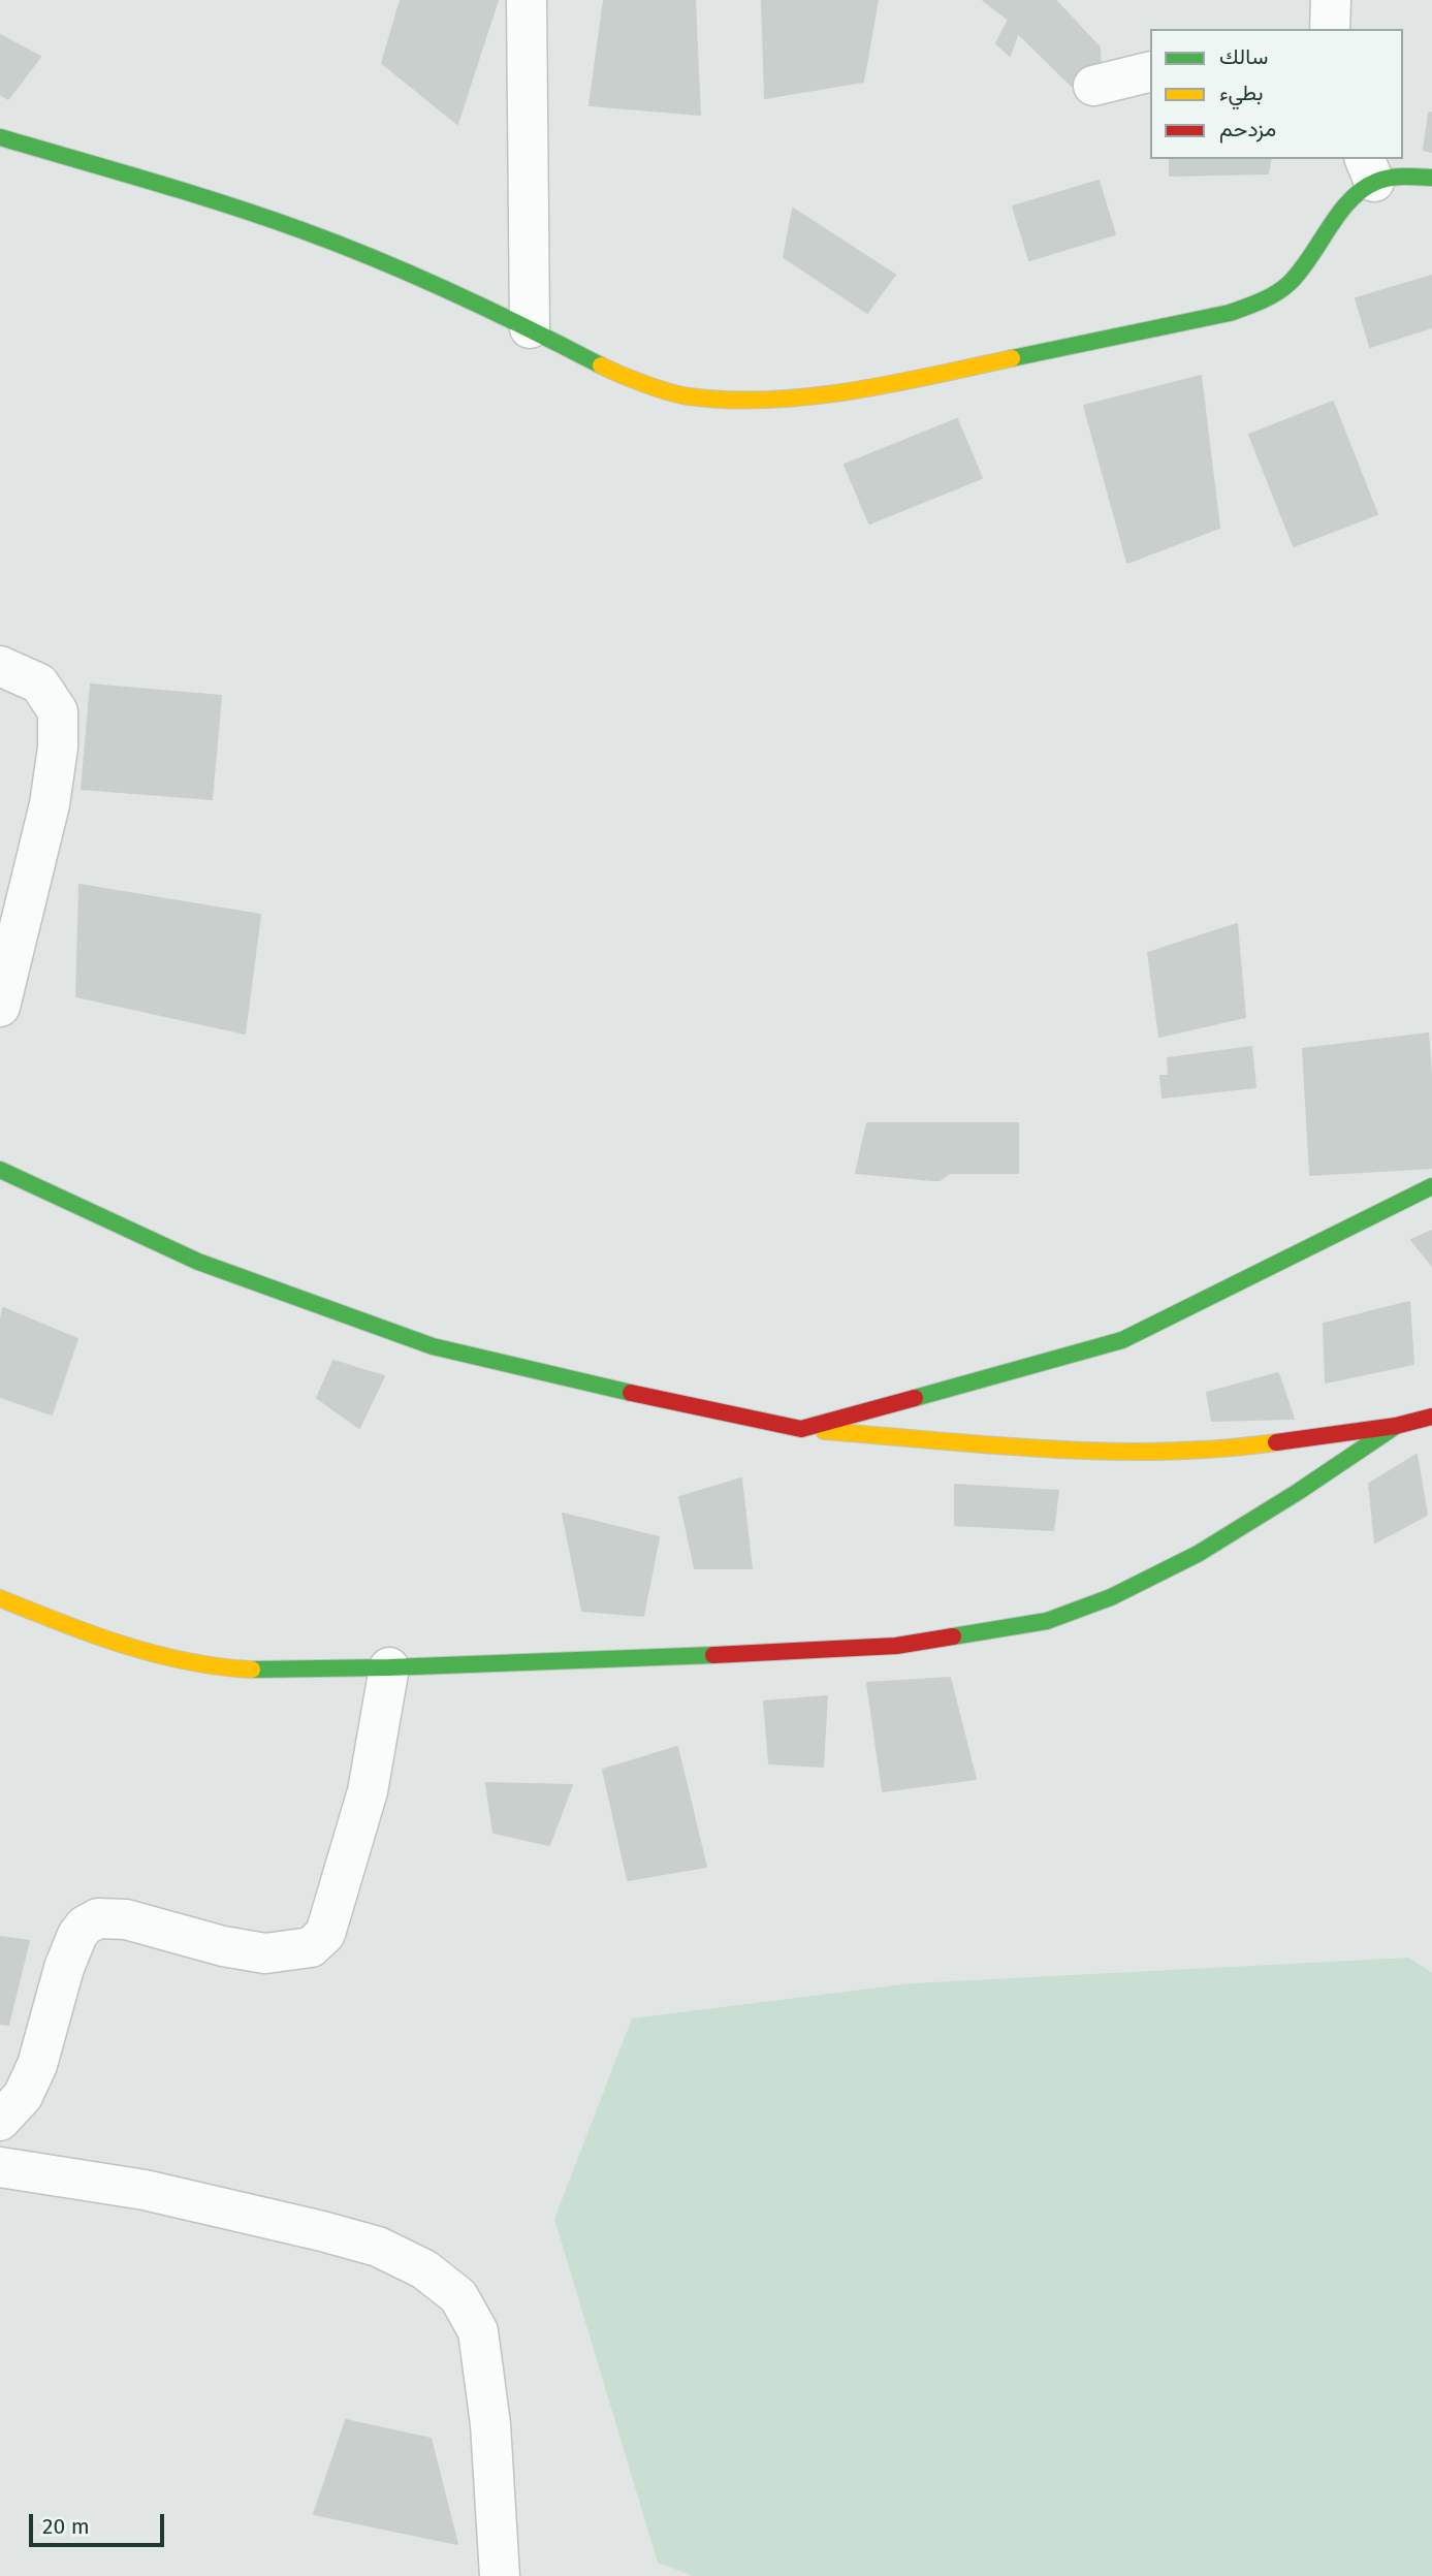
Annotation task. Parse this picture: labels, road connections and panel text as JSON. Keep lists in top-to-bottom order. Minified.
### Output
{"legend":["سالك","بطيء","مزدحم"],"scale_bar":"20 m"}
